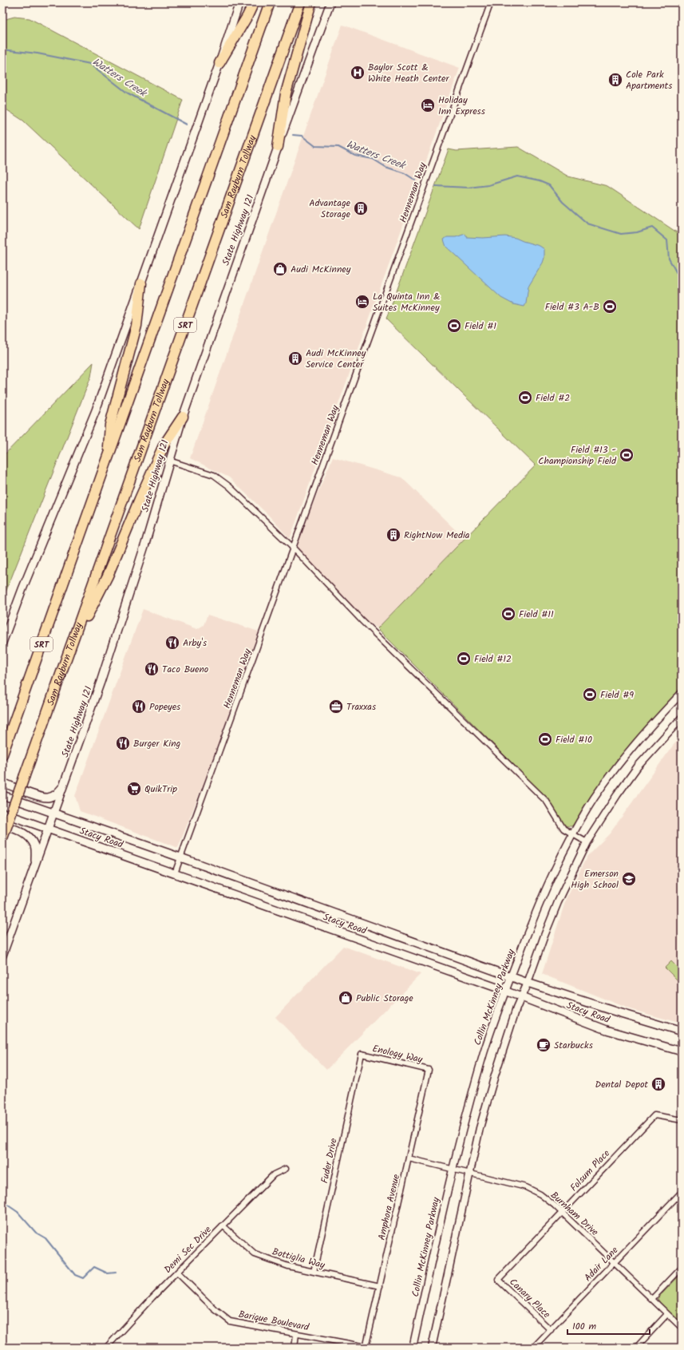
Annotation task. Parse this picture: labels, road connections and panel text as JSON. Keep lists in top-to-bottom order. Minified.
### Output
{"streets":{"highway":["Sam Rayburn Tollway","SRT"],"main road":["State Highway 121","Stacy Road"],"street":["Henneman Way","Collin McKinney Parkway","Enology Way","Fuder Drive","Folsum Place","Amphora Avenue","Burnham Drive","Demi Sec Drive","Bottiglia Way","Adair Lane","Canary Place","Barique Boulevard"]},"crossings":[["Henneman Way","Stacy Road"],["State Highway 121","Stacy Road"],["Stacy Road","Collin McKinney Parkway"],["Collin McKinney Parkway","Burnham Drive"],["Enology Way","Fuder Drive"],["Enology Way","Amphora Avenue"],["Fuder Drive","Bottiglia Way"],["Folsum Place","Burnham Drive"],["Folsum Place","Canary Place"],["Amphora Avenue","Burnham Drive"],["Amphora Avenue","Bottiglia Way"],["Amphora Avenue","Barique Boulevard"],["Burnham Drive","Adair Lane"],["Demi Sec Drive","Bottiglia Way"],["Demi Sec Drive","Barique Boulevard"],["Adair Lane","Canary Place"]],"water":["Watters Creek"],"places":{"hospital":["Baylor Scott & White Heath Center"],"building":["Cole Park Apartments","Advantage Storage","Audi McKinney Service Center","RightNow Media","Dental Depot"],"hotel":["Holiday Inn Express","La Quinta Inn & Suites McKinney"],"shop":["Audi McKinney","Public Storage"],"sports":["Field #3 A-B","Field #1","Field #2","Field #13 - Championship Field","Field #11","Field #12","Field #9","Field #10"],"restaurant":["Arby's","Taco Bueno","Popeyes","Burger King"],"office":["Traxxas"],"supermarket":["QuikTrip"],"school or university":["Emerson High School"],"cafe":["Starbucks"]},"scale_bar":"100 m"}
